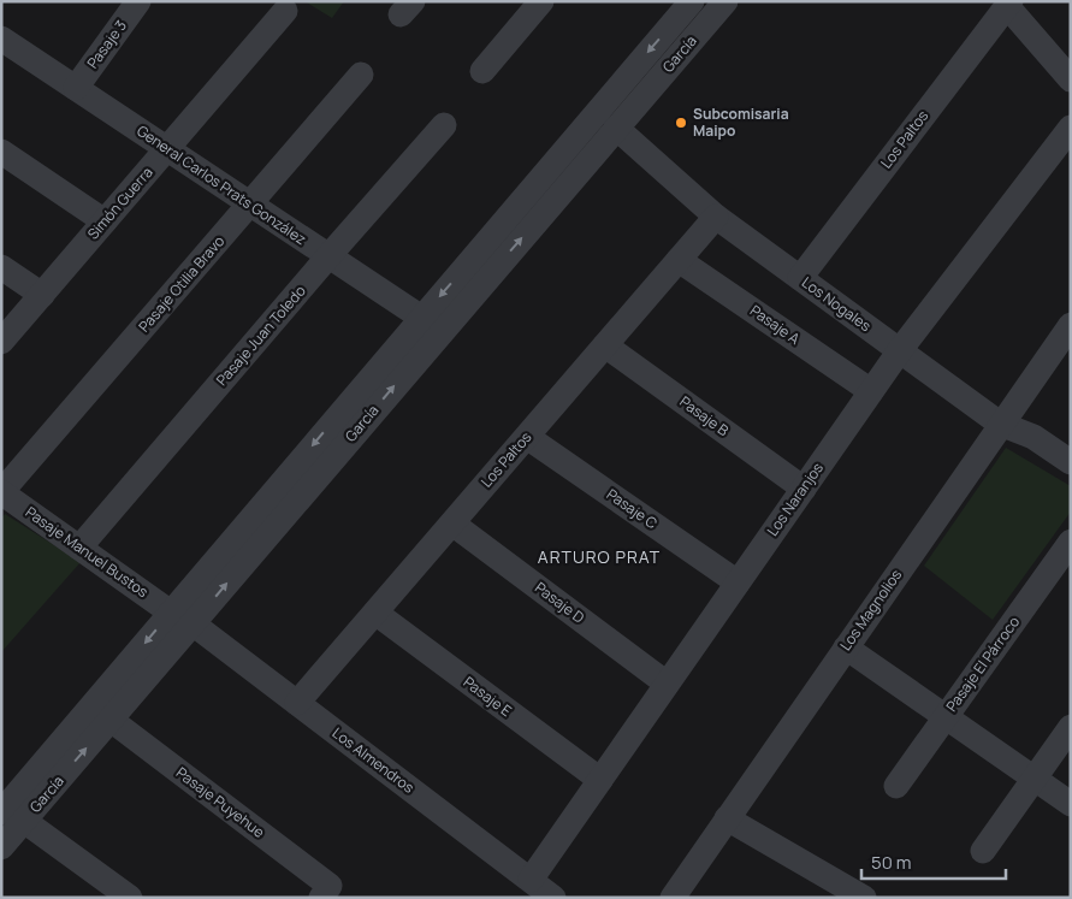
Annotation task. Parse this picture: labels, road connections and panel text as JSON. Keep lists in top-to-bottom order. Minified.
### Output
{"streets":{"street":["Pasaje 3","García","Los Paltos","General Carlos Prats González","Simón Guerra","Pasaje Otilia Bravo","Los Nogales","Pasaje A","Pasaje Juan Toledo","Pasaje B","Los Naranjos","Pasaje C","Pasaje Manuel Bustos","Pasaje D","Los Magnolios","Pasaje El Párroco","Pasaje E","Los Almendros","Pasaje Puyehue"]},"crossings":[["Pasaje 3","General Carlos Prats González"],["García","General Carlos Prats González"],["García","Los Nogales"],["García","Pasaje Manuel Bustos"],["García","Los Almendros"],["García","Pasaje Puyehue"],["Los Paltos","Los Nogales"],["Los Paltos","Pasaje A"],["Los Paltos","Pasaje B"],["Los Paltos","Pasaje C"],["Los Paltos","Pasaje D"],["Los Paltos","Pasaje E"],["Los Paltos","Los Almendros"],["General Carlos Prats González","Simón Guerra"],["General Carlos Prats González","Pasaje Otilia Bravo"],["General Carlos Prats González","Pasaje Juan Toledo"],["Pasaje Otilia Bravo","Pasaje Manuel Bustos"],["Los Nogales","Los Naranjos"],["Los Nogales","Los Magnolios"],["Pasaje A","Los Naranjos"],["Pasaje Juan Toledo","Pasaje Manuel Bustos"],["Pasaje B","Los Naranjos"],["Los Naranjos","Pasaje C"],["Los Naranjos","Pasaje D"],["Los Naranjos","Pasaje E"],["Los Naranjos","Los Almendros"],["Pasaje Manuel Bustos","Los Almendros"]],"districts":["ARTURO PRAT"],"places":["Subcomisaria Maipo"],"scale_bar":"50 m"}
